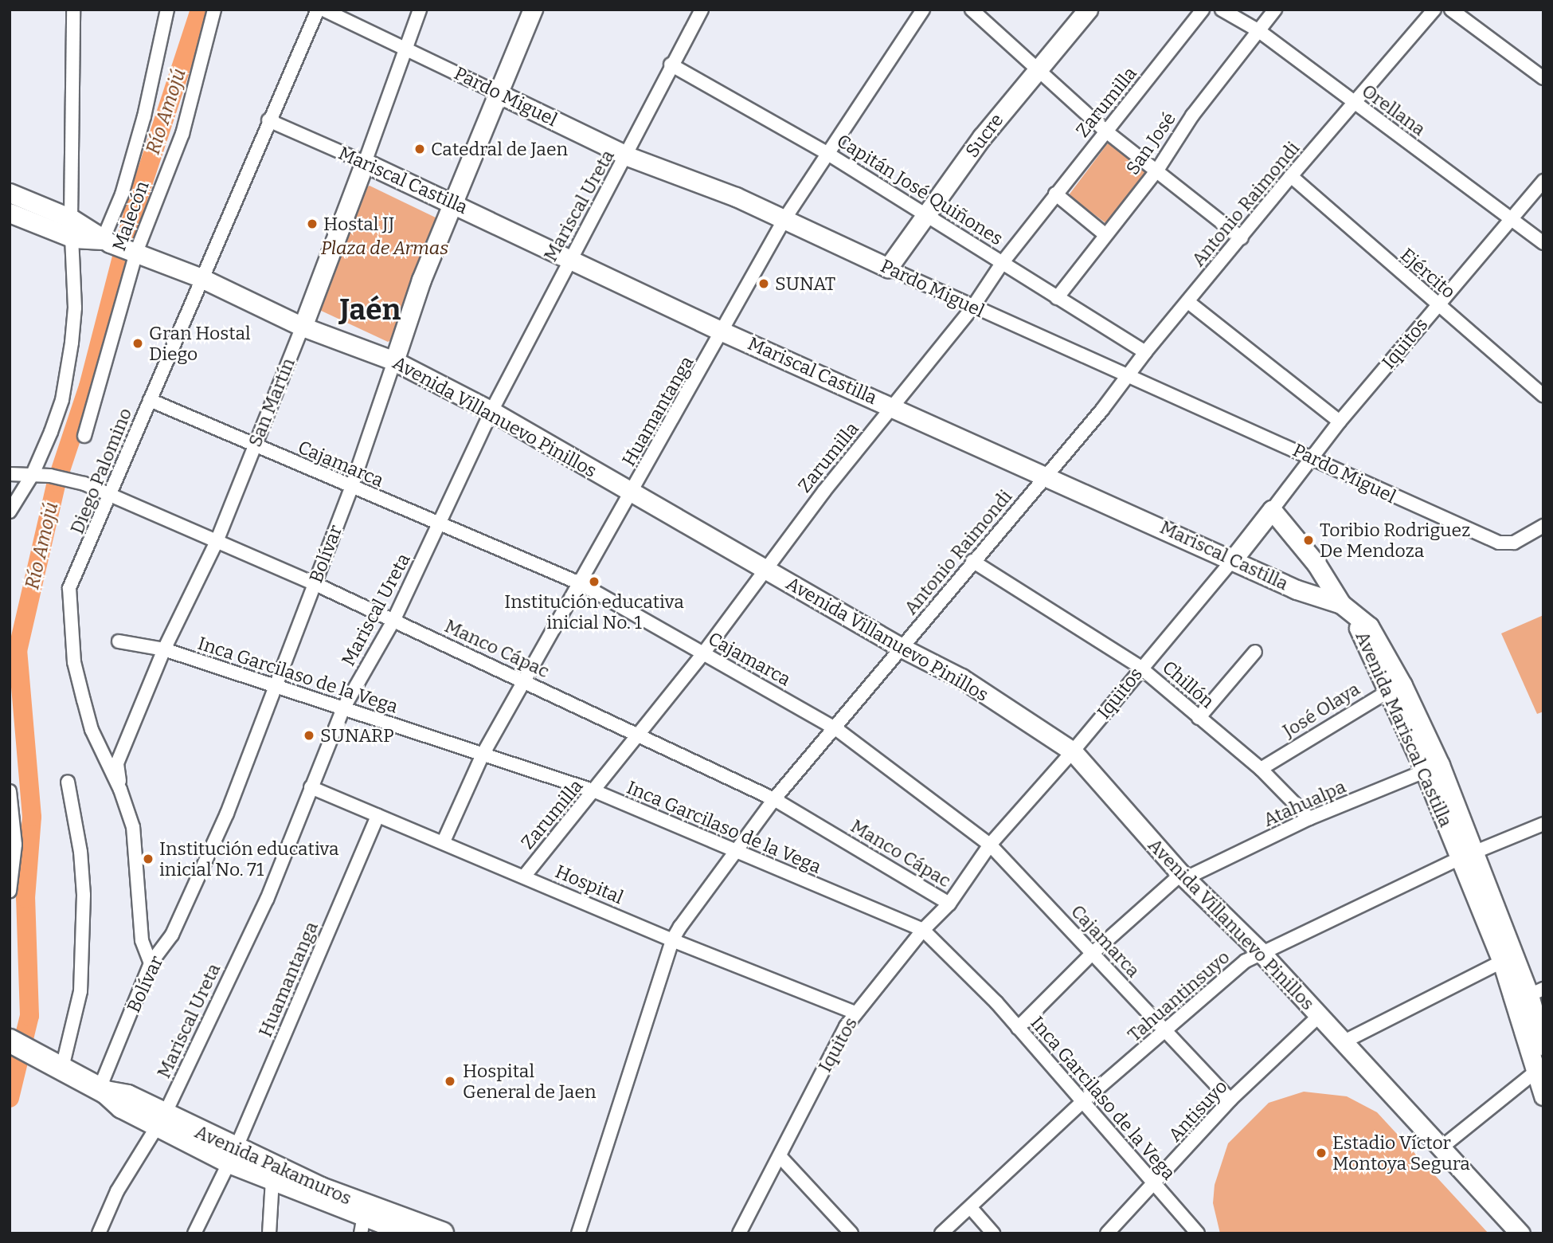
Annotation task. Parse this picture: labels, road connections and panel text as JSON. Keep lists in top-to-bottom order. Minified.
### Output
{"streets":{"highway":["Avenida Pakamuros"],"street":["Pardo Miguel","Zarumilla","Orellana","Sucre","San José","Mariscal Castilla","Capitán José Quiñones","Antonio Raimondi","Mariscal Ureta","Malecón","Ejército","Iquitos","San Martín","Huamantanga","Avenida Villanuevo Pinillos","Cajamarca","Diego Palomino","Bolívar","Manco Cápac","Inca Garcilaso de la Vega","Chillón","José Olaya","Avenida Mariscal Castilla","Atahualpa","Hospital","Tahuantinsuyo","Antisuyo"]},"crossings":[["Pardo Miguel","Zarumilla"],["Pardo Miguel","Sucre"],["Pardo Miguel","Antonio Raimondi"],["Pardo Miguel","Mariscal Ureta"],["Pardo Miguel","Iquitos"],["Pardo Miguel","San Martín"],["Pardo Miguel","Huamantanga"],["Pardo Miguel","Bolívar"],["Zarumilla","Mariscal Castilla"],["Zarumilla","Capitán José Quiñones"],["Zarumilla","Avenida Villanuevo Pinillos"],["Zarumilla","Cajamarca"],["Zarumilla","Manco Cápac"],["Zarumilla","Inca Garcilaso de la Vega"],["Zarumilla","Hospital"],["Orellana","San José"],["Orellana","Antonio Raimondi"],["Orellana","Iquitos"],["Sucre","Capitán José Quiñones"],["San José","Capitán José Quiñones"],["Mariscal Castilla","Antonio Raimondi"],["Mariscal Castilla","Mariscal Ureta"],["Mariscal Castilla","Iquitos"],["Mariscal Castilla","San Martín"],["Mariscal Castilla","Huamantanga"],["Mariscal Castilla","Diego Palomino"],["Mariscal Castilla","Bolívar"],["Mariscal Castilla","Avenida Mariscal Castilla"],["Capitán José Quiñones","Antonio Raimondi"],["Capitán José Quiñones","Mariscal Ureta"],["Capitán José Quiñones","Huamantanga"],["Antonio Raimondi","Ejército"],["Antonio Raimondi","Avenida Villanuevo Pinillos"],["Antonio Raimondi","Cajamarca"],["Antonio Raimondi","Manco Cápac"],["Antonio Raimondi","Inca Garcilaso de la Vega"],["Antonio Raimondi","Chillón"],["Antonio Raimondi","Hospital"],["Mariscal Ureta","Avenida Villanuevo Pinillos"],["Mariscal Ureta","Cajamarca"],["Mariscal Ureta","Manco Cápac"],["Mariscal Ureta","Inca Garcilaso de la Vega"],["Mariscal Ureta","Hospital"],["Mariscal Ureta","Avenida Pakamuros"],["Malecón","Avenida Villanuevo Pinillos"],["Ejército","Iquitos"],["Iquitos","Avenida Villanuevo Pinillos"],["Iquitos","Cajamarca"],["Iquitos","Manco Cápac"],["Iquitos","Inca Garcilaso de la Vega"],["Iquitos","Chillón"],["Iquitos","Hospital"],["San Martín","Avenida Villanuevo Pinillos"],["San Martín","Cajamarca"],["San Martín","Diego Palomino"],["San Martín","Manco Cápac"],["San Martín","Inca Garcilaso de la Vega"],["Huamantanga","Avenida Villanuevo Pinillos"],["Huamantanga","Cajamarca"],["Huamantanga","Manco Cápac"],["Huamantanga","Inca Garcilaso de la Vega"],["Huamantanga","Hospital"],["Huamantanga","Avenida Pakamuros"],["Avenida Villanuevo Pinillos","Diego Palomino"],["Avenida Villanuevo Pinillos","Bolívar"],["Avenida Villanuevo Pinillos","Atahualpa"],["Avenida Villanuevo Pinillos","Tahuantinsuyo"],["Avenida Villanuevo Pinillos","Antisuyo"],["Cajamarca","Diego Palomino"],["Cajamarca","Bolívar"],["Cajamarca","Atahualpa"],["Cajamarca","Tahuantinsuyo"],["Cajamarca","Antisuyo"],["Diego Palomino","Bolívar"],["Diego Palomino","Manco Cápac"],["Bolívar","Manco Cápac"],["Bolívar","Inca Garcilaso de la Vega"],["Bolívar","Avenida Pakamuros"],["Inca Garcilaso de la Vega","Atahualpa"],["Inca Garcilaso de la Vega","Tahuantinsuyo"],["Inca Garcilaso de la Vega","Antisuyo"],["Chillón","José Olaya"],["Chillón","Atahualpa"],["José Olaya","Avenida Mariscal Castilla"],["Avenida Mariscal Castilla","Atahualpa"],["Avenida Mariscal Castilla","Tahuantinsuyo"]],"districts":["Jaén"],"water":["Río Amojú"],"parks":["Plaza de Armas"],"places":["Catedral de Jaen","Hostal JJ","SUNAT","Gran Hostal Diego","Toribio Rodriguez De Mendoza","Institución educativa inicial No. 1","SUNARP","Institución educativa inicial No. 71","Hospital General de Jaen","Estadio Víctor Montoya Segura"]}
